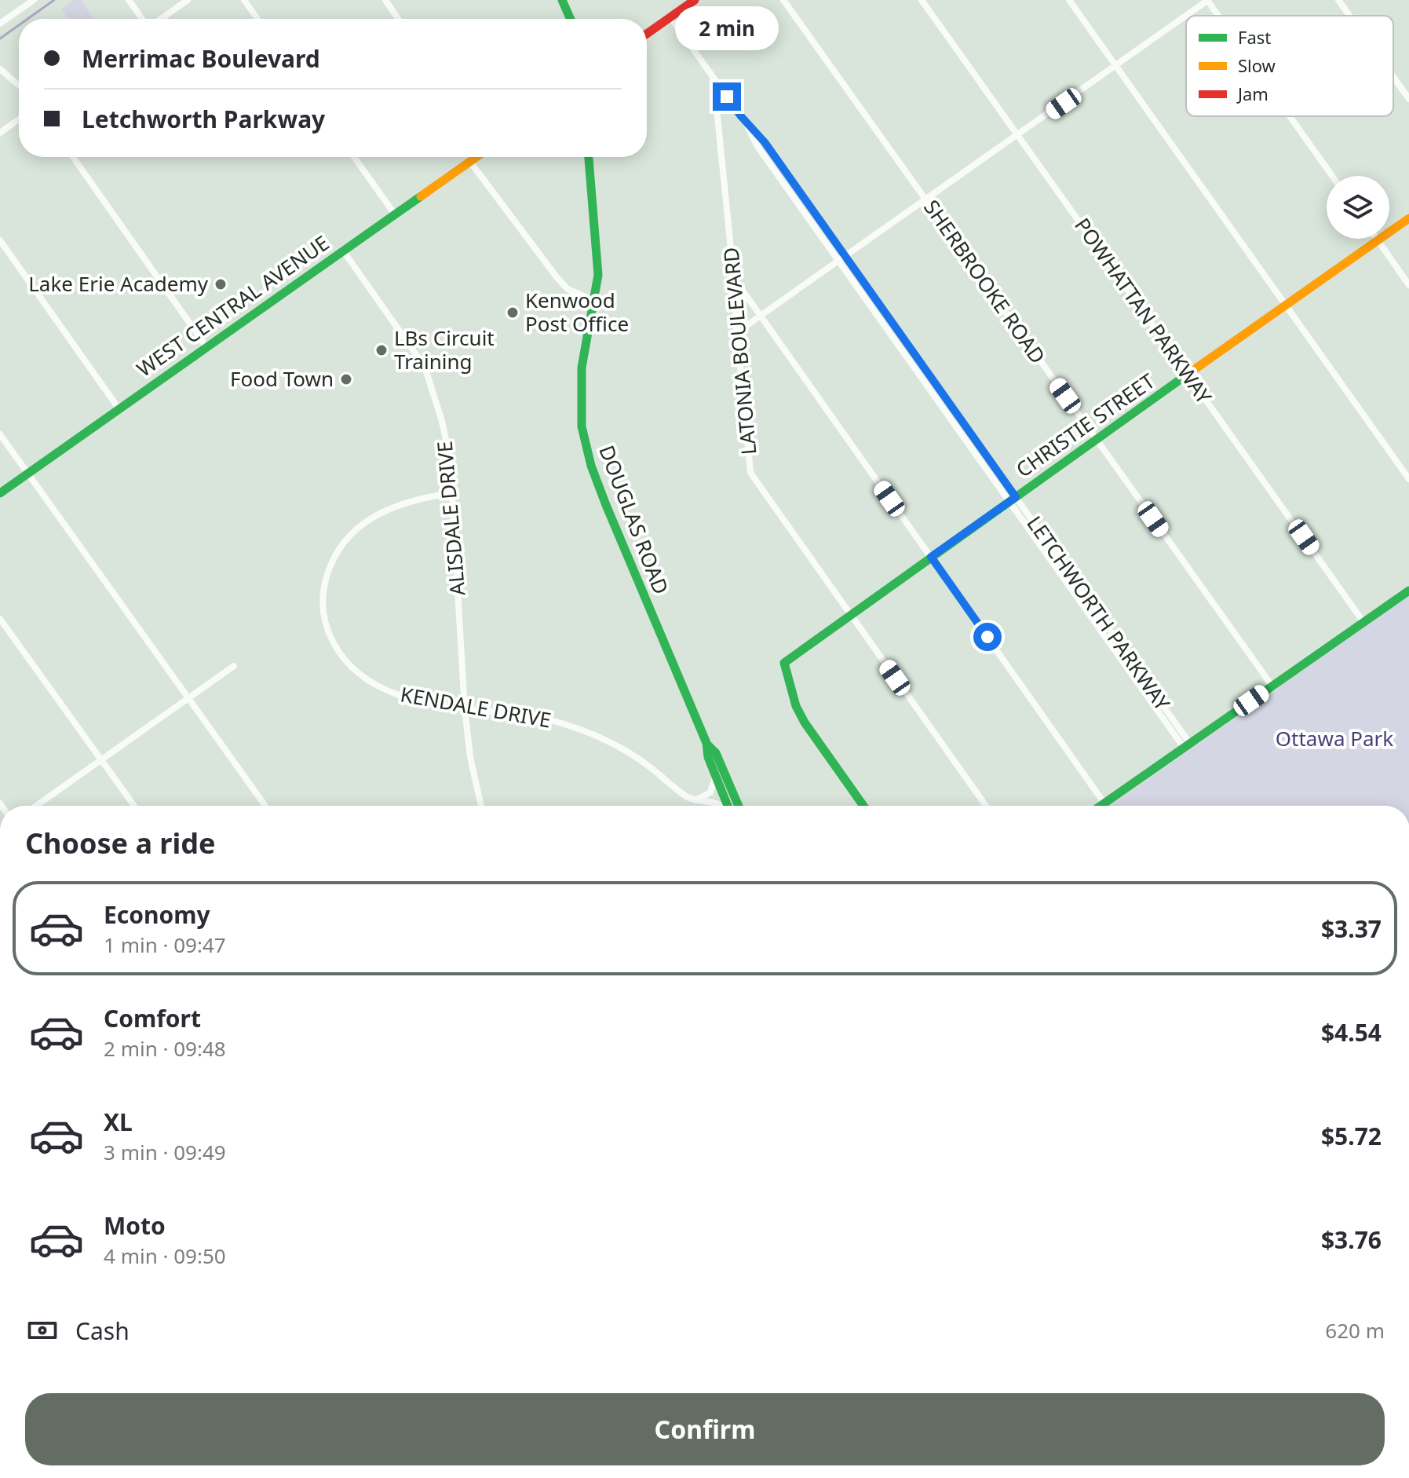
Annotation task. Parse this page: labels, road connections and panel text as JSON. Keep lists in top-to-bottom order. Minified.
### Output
{"streets":{"street":["SHERBROOKE ROAD","WEST CENTRAL AVENUE","POWHATTAN PARKWAY","LATONIA BOULEVARD","CHRISTIE STREET","ALISDALE DRIVE","DOUGLAS ROAD","LETCHWORTH PARKWAY","KENDALE DRIVE"]},"crossings":[["SHERBROOKE ROAD","CHRISTIE STREET"],["WEST CENTRAL AVENUE","ALISDALE DRIVE"],["POWHATTAN PARKWAY","CHRISTIE STREET"],["LATONIA BOULEVARD","CHRISTIE STREET"],["LATONIA BOULEVARD","LETCHWORTH PARKWAY"],["CHRISTIE STREET","LETCHWORTH PARKWAY"],["ALISDALE DRIVE","KENDALE DRIVE"]],"parks":["Ottawa Park"],"places":["Lake Erie Academy","Kenwood Post Office","LBs Circuit Training","Food Town"],"legend":["Fast","Slow","Jam"],"page":{"bubble":"2 min","banner":["Merrimac Boulevard","Letchworth Parkway"],"heading":"Choose a ride","list":[{"name":"Economy","note":"1 min · 09:47","value":"$3.37"},{"name":"Comfort","note":"2 min · 09:48","value":"$4.54"},{"name":"XL","note":"3 min · 09:49","value":"$5.72"},{"name":"Moto","note":"4 min · 09:50","value":"$3.76"}],"pay":["Cash","620 m"],"buttons":"Confirm"}}
